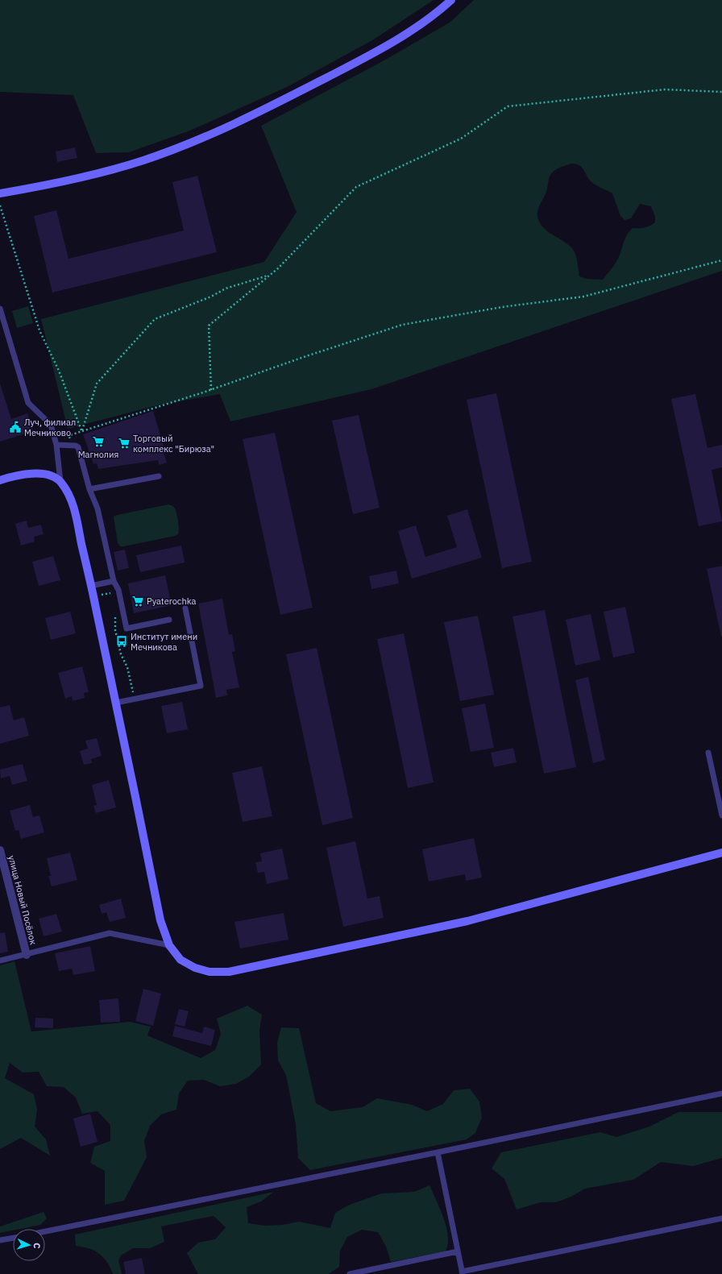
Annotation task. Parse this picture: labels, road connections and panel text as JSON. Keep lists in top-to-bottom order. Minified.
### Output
{"streets":{"street":["улица Новый Посёлок"]},"places":{"public building":["Луч, филиал Мечниково"],"supermarket":["Магнолия","Торговый комплекс \"Бирюза\"","Pyaterochka"],"bus stop":["Институт имени Мечникова"]},"north":"right"}
